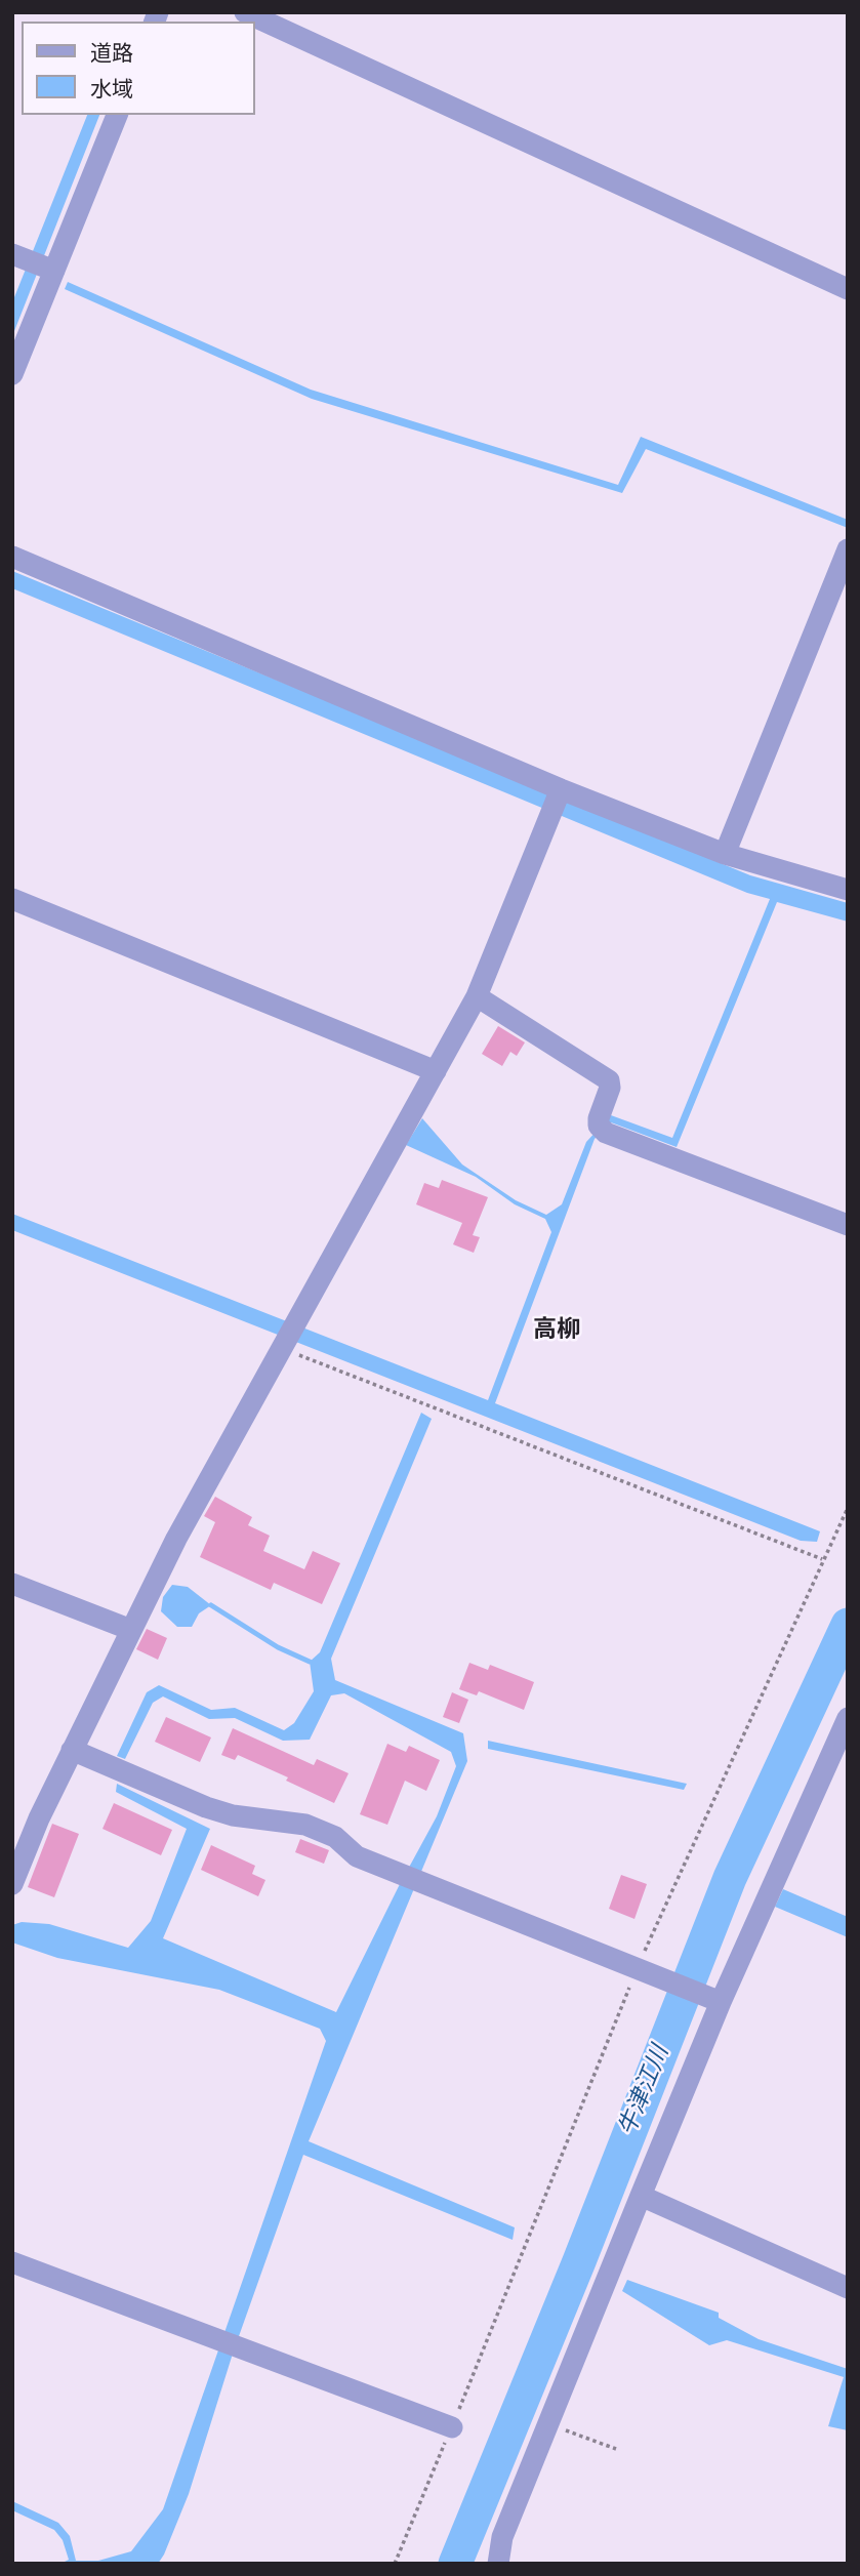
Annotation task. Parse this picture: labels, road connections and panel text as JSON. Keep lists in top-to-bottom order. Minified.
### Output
{"districts":["高柳"],"water":["牛津江川"],"legend":["道路","水域"]}
